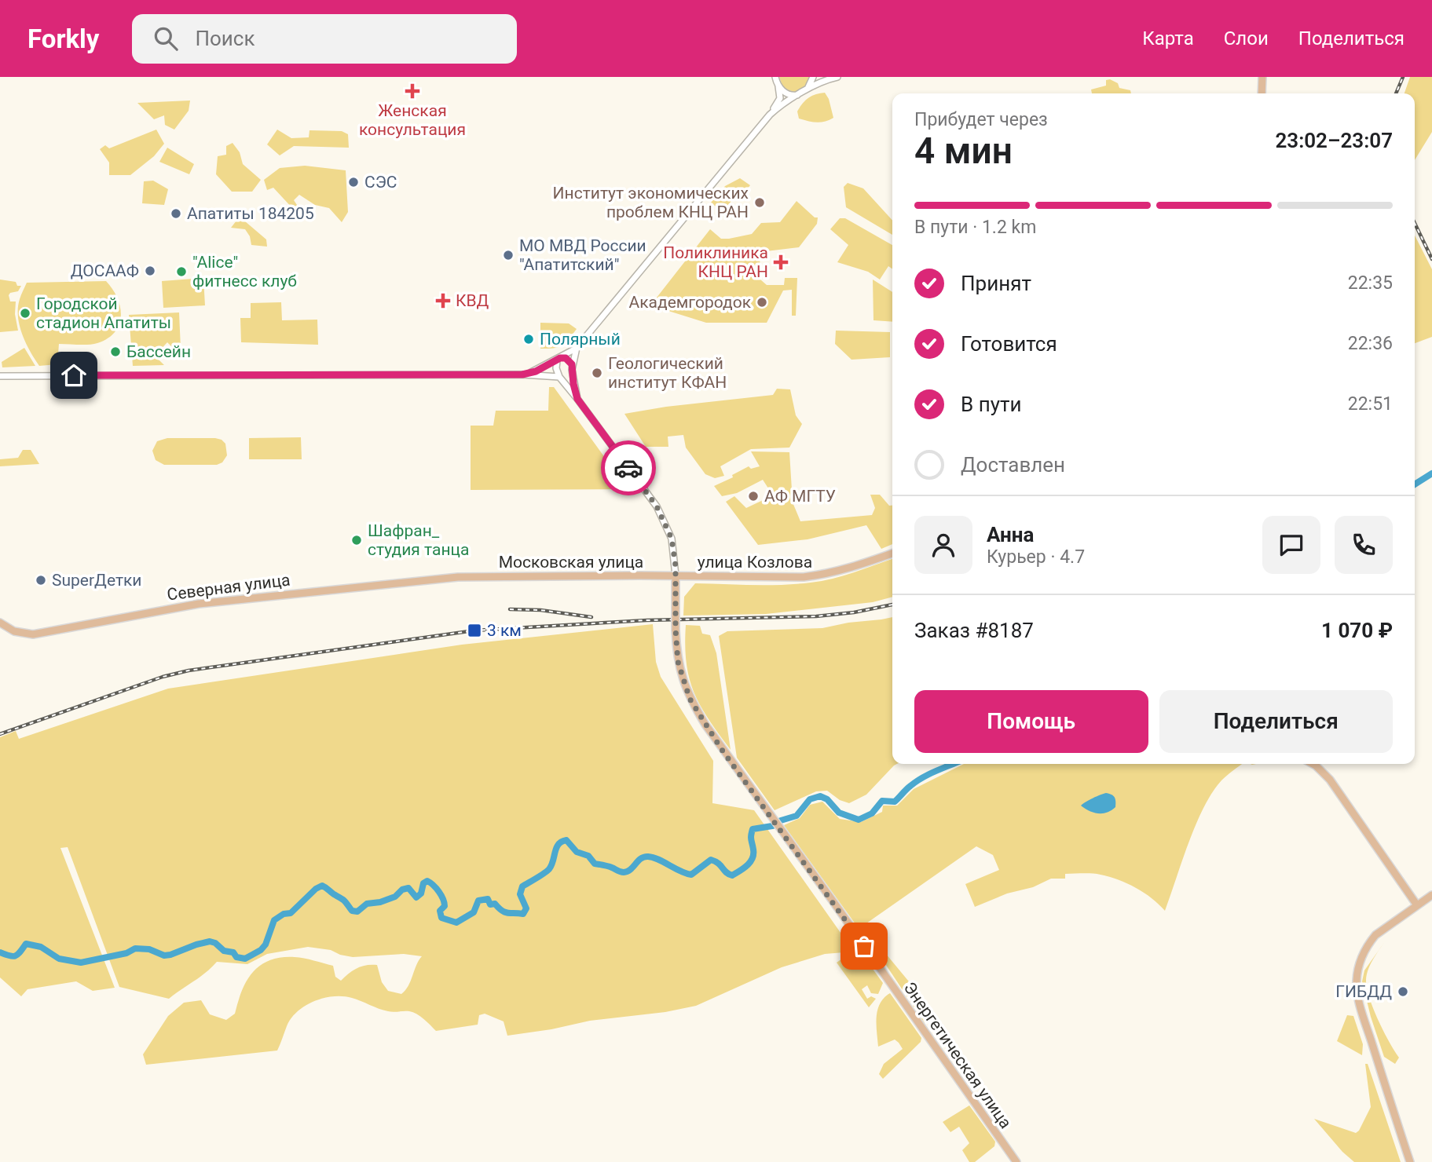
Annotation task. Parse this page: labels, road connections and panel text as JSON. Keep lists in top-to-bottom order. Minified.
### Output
{"streets":{"main road":["Московская улица","улица Козлова","Северная улица","Энергетическая улица"]},"crossings":[["Московская улица","улица Козлова"],["Московская улица","Северная улица"],["Московская улица","Энергетическая улица"],["улица Козлова","Энергетическая улица"]],"places":{"health":["Женская консультация","Поликлиника КНЦ РАН","КВД"],"other":["СЭС","Институт экономических проблем КНЦ РАН","Апатиты 184205","МО МВД России \"Апатитский\"","ДОСААФ","\"Alice\" фитнесс клуб","Академгородок","Городской стадион Апатиты","Полярный","Бассейн","Геологический институт КФАН","АФ МГТУ","Шафран_ студия танца","SuperДетки","ГИБДД"],"transit":["3 км"]},"page":{"header":"Forkly","search":"Поиск","nav":["Карта","Слои","Поделиться"],"heading":["4 мин","Прибудет через","23:02–23:07"],"panel":["Анна","Курьер · 4.7","Заказ #8187","1 070 ₽"],"bar":"В пути · 1.2 km","list":[["Принят","22:35"],["Готовится","22:36"],["В пути","22:51"],"Доставлен"],"buttons":["Помощь","Поделиться"]}}
